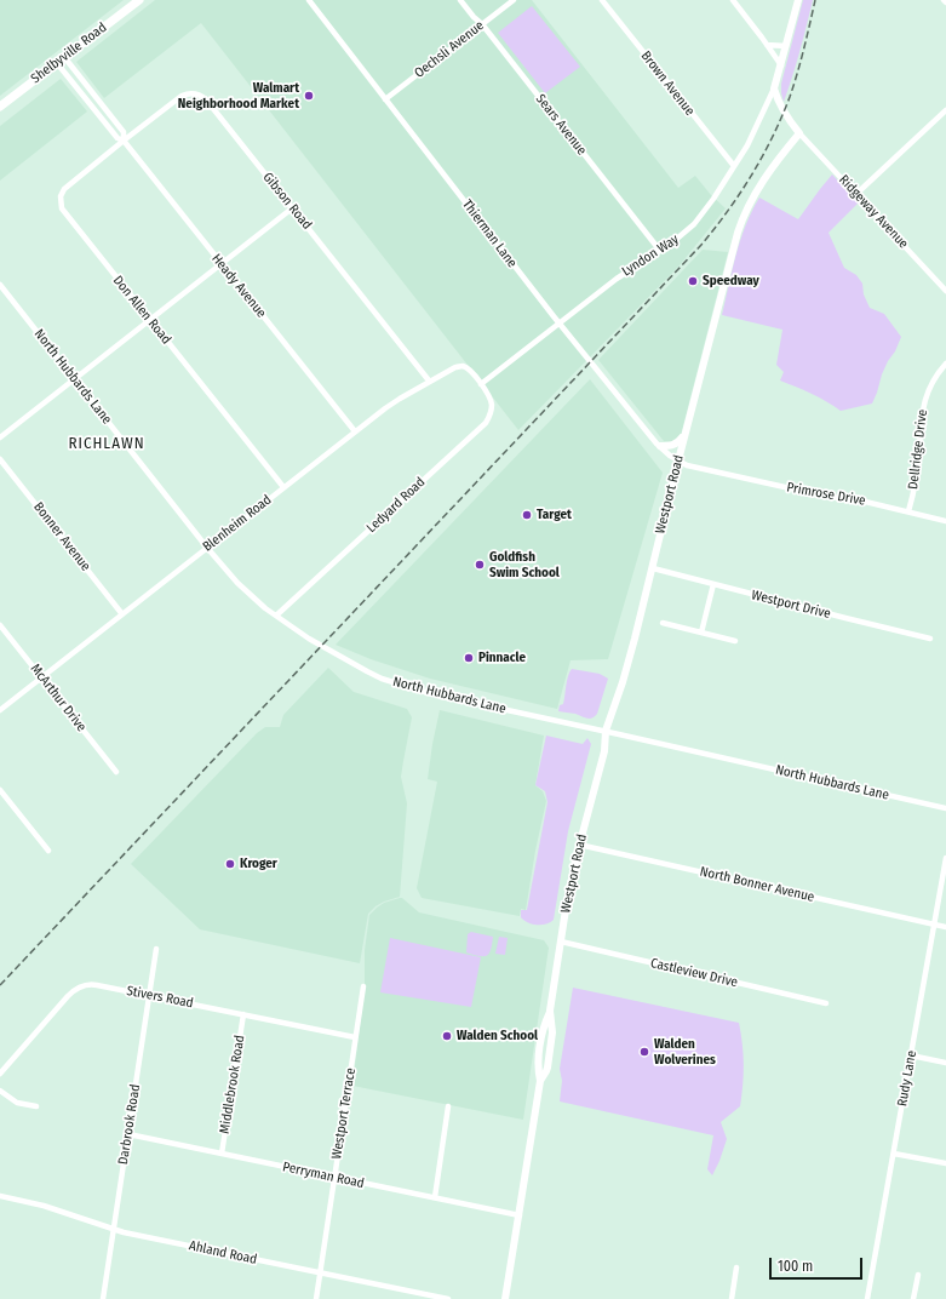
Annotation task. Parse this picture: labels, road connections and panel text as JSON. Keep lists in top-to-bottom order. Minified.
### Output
{"streets":{"main road":["Shelbyville Road","Westport Road"],"street":["Oechsli Avenue","Brown Avenue","Sears Avenue","Gibson Road","Ridgeway Avenue","Thierman Lane","Lyndon Way","Heady Avenue","Don Allen Road","North Hubbards Lane","Dellridge Drive","Primrose Drive","Ledyard Road","Blenheim Road","Bonner Avenue","Westport Drive","McArthur Drive","North Bonner Avenue","Castleview Drive","Stivers Road","Rudy Lane","Middlebrook Road","Westport Terrace","Darbrook Road","Perryman Road","Ahland Road"]},"crossings":[["Oechsli Avenue","Sears Avenue"],["Oechsli Avenue","Thierman Lane"],["Shelbyville Road","Heady Avenue"],["Brown Avenue","Lyndon Way"],["Sears Avenue","Lyndon Way"],["Gibson Road","Heady Avenue"],["Gibson Road","Don Allen Road"],["Gibson Road","Blenheim Road"],["Ridgeway Avenue","Westport Road"],["Thierman Lane","Lyndon Way"],["Thierman Lane","Westport Road"],["Thierman Lane","Primrose Drive"],["Lyndon Way","Ledyard Road"],["Lyndon Way","Blenheim Road"],["Heady Avenue","Don Allen Road"],["Heady Avenue","Blenheim Road"],["Don Allen Road","Blenheim Road"],["North Hubbards Lane","Westport Road"],["North Hubbards Lane","Ledyard Road"],["North Hubbards Lane","Blenheim Road"],["Dellridge Drive","Primrose Drive"],["Westport Road","Primrose Drive"],["Westport Road","Westport Drive"],["Westport Road","North Bonner Avenue"],["Westport Road","Castleview Drive"],["Westport Road","Perryman Road"],["Ledyard Road","Blenheim Road"],["Blenheim Road","Bonner Avenue"],["Blenheim Road","McArthur Drive"],["North Bonner Avenue","Rudy Lane"],["Stivers Road","Middlebrook Road"],["Stivers Road","Westport Terrace"],["Stivers Road","Darbrook Road"],["Middlebrook Road","Perryman Road"],["Westport Terrace","Perryman Road"],["Westport Terrace","Ahland Road"],["Darbrook Road","Perryman Road"],["Darbrook Road","Ahland Road"]],"districts":["RICHLAWN"],"places":["Walmart Neighborhood Market","Speedway","Target","Goldfish Swim School","Pinnacle","Kroger","Walden School","Walden Wolverines"],"scale_bar":"100 m"}
